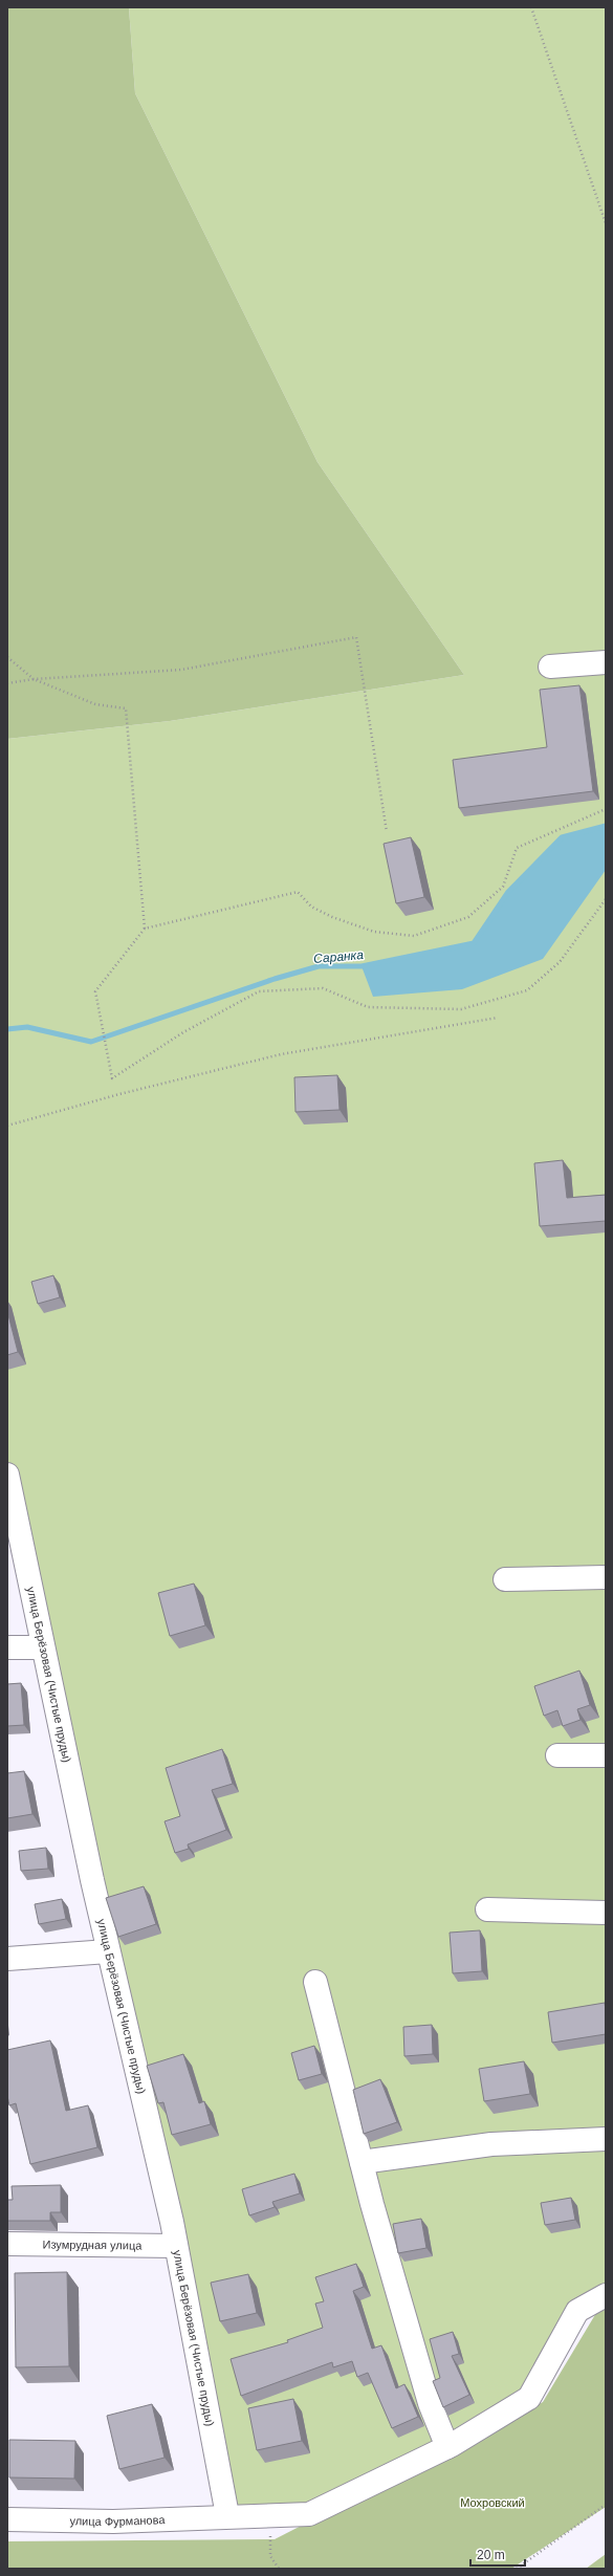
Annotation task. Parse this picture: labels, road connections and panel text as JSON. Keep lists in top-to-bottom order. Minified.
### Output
{"streets":{"street":["улица Берёзовая (Чистые пруды)","Изумрудная улица","улица Фурманова"]},"crossings":[["улица Берёзовая (Чистые пруды)","Изумрудная улица"],["улица Берёзовая (Чистые пруды)","улица Фурманова"]],"water":["Саранка"],"parks":["Мохровский"],"scale_bar":"20 m"}
